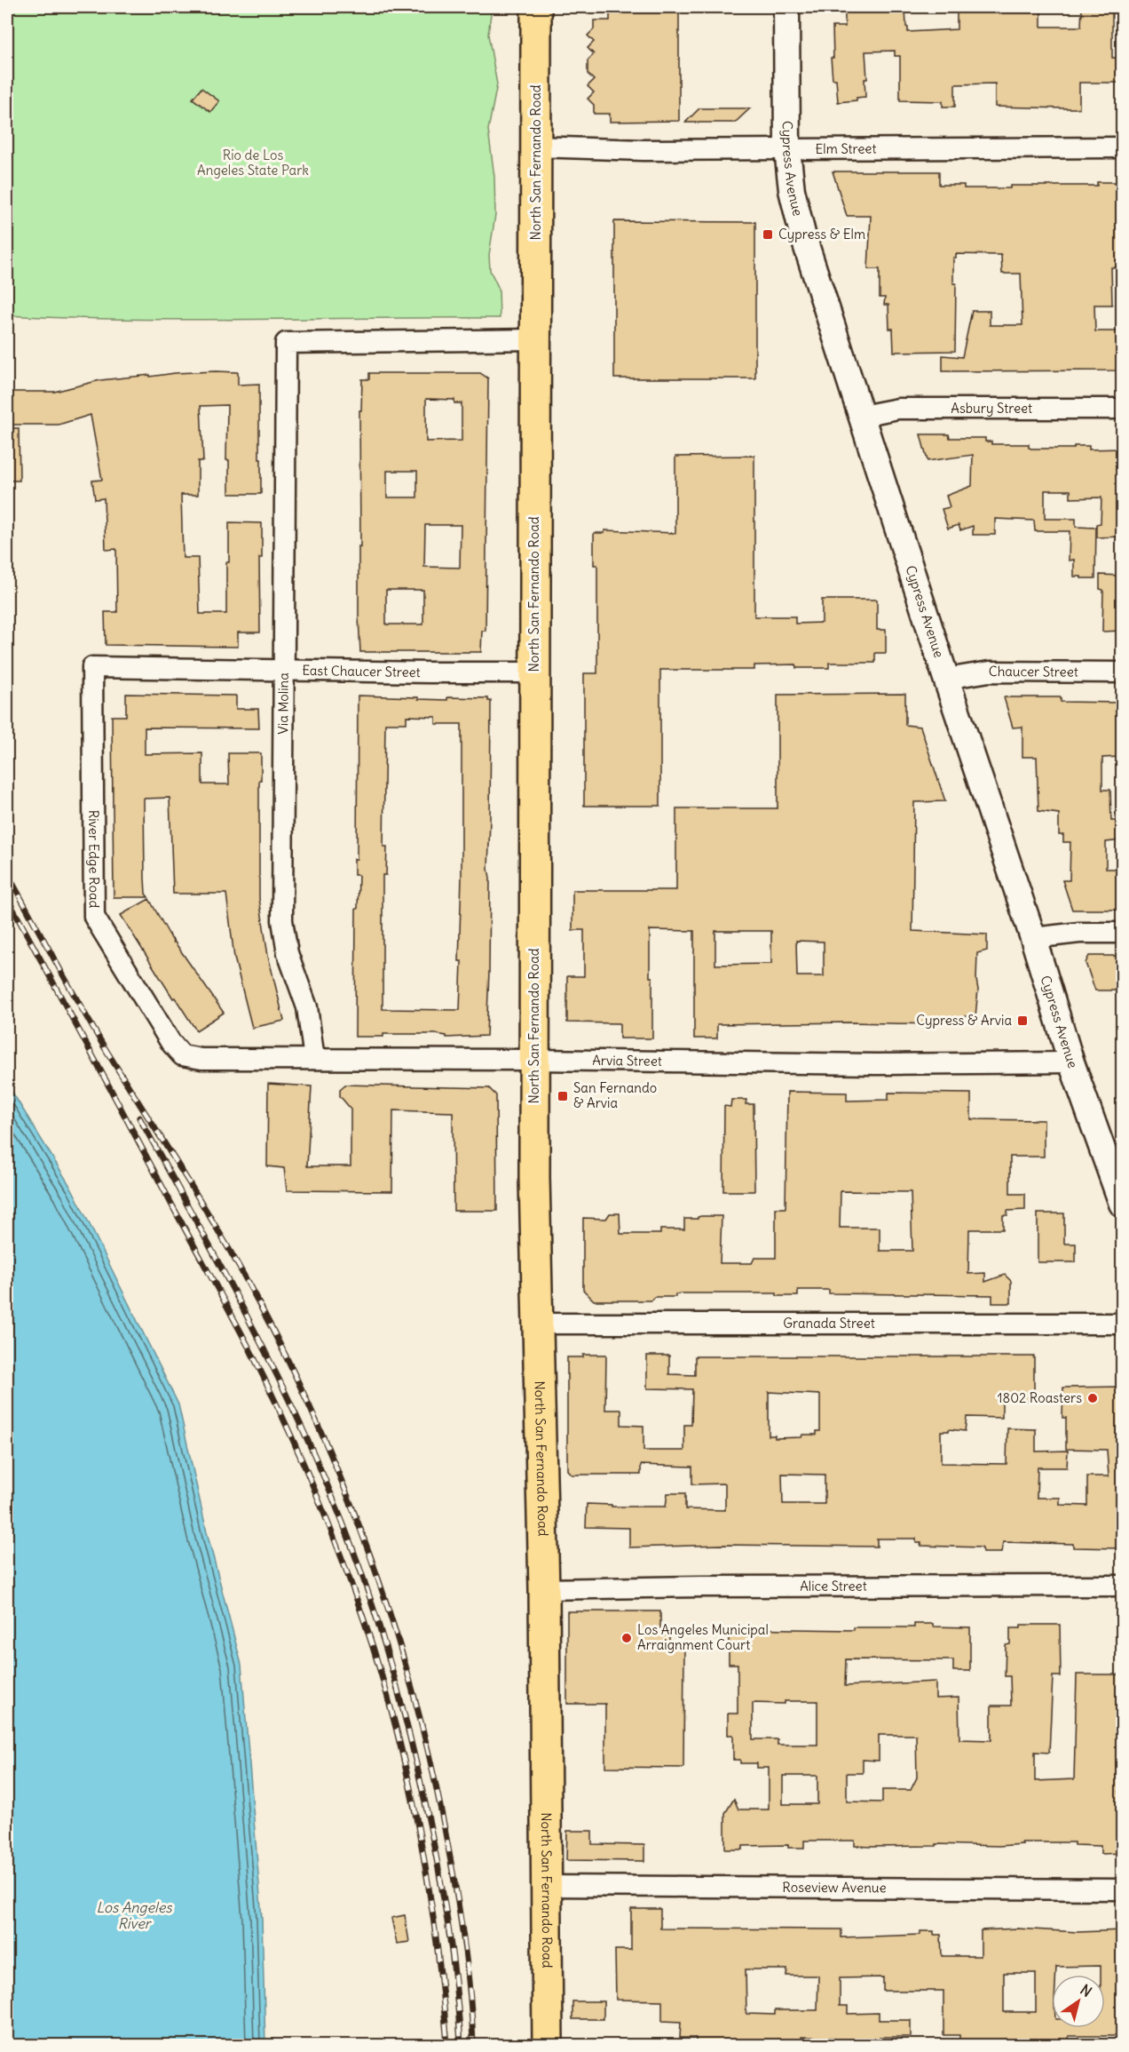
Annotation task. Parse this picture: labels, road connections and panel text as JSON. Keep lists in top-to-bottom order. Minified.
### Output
{"streets":{"main road":["North San Fernando Road"],"street":["Elm Street","Cypress Avenue","Asbury Street","East Chaucer Street","Chaucer Street","Via Molina","River Edge Road","Arvia Street","Granada Street","Alice Street","Roseview Avenue"]},"crossings":[["Elm Street","North San Fernando Road"],["Elm Street","Cypress Avenue"],["North San Fernando Road","East Chaucer Street"],["North San Fernando Road","Via Molina"],["North San Fernando Road","Arvia Street"],["North San Fernando Road","Granada Street"],["North San Fernando Road","Alice Street"],["North San Fernando Road","Roseview Avenue"],["Cypress Avenue","Asbury Street"],["Cypress Avenue","Chaucer Street"],["Cypress Avenue","Arvia Street"],["East Chaucer Street","Via Molina"],["East Chaucer Street","River Edge Road"],["Via Molina","Arvia Street"],["River Edge Road","Arvia Street"]],"water":["Los Angeles River"],"parks":["Rio de Los Angeles State Park"],"places":{"transit":["Cypress & Elm","Cypress & Arvia","San Fernando & Arvia"],"other":["1802 Roasters","Los Angeles Municipal Arraignment Court"]},"north":"top right"}
